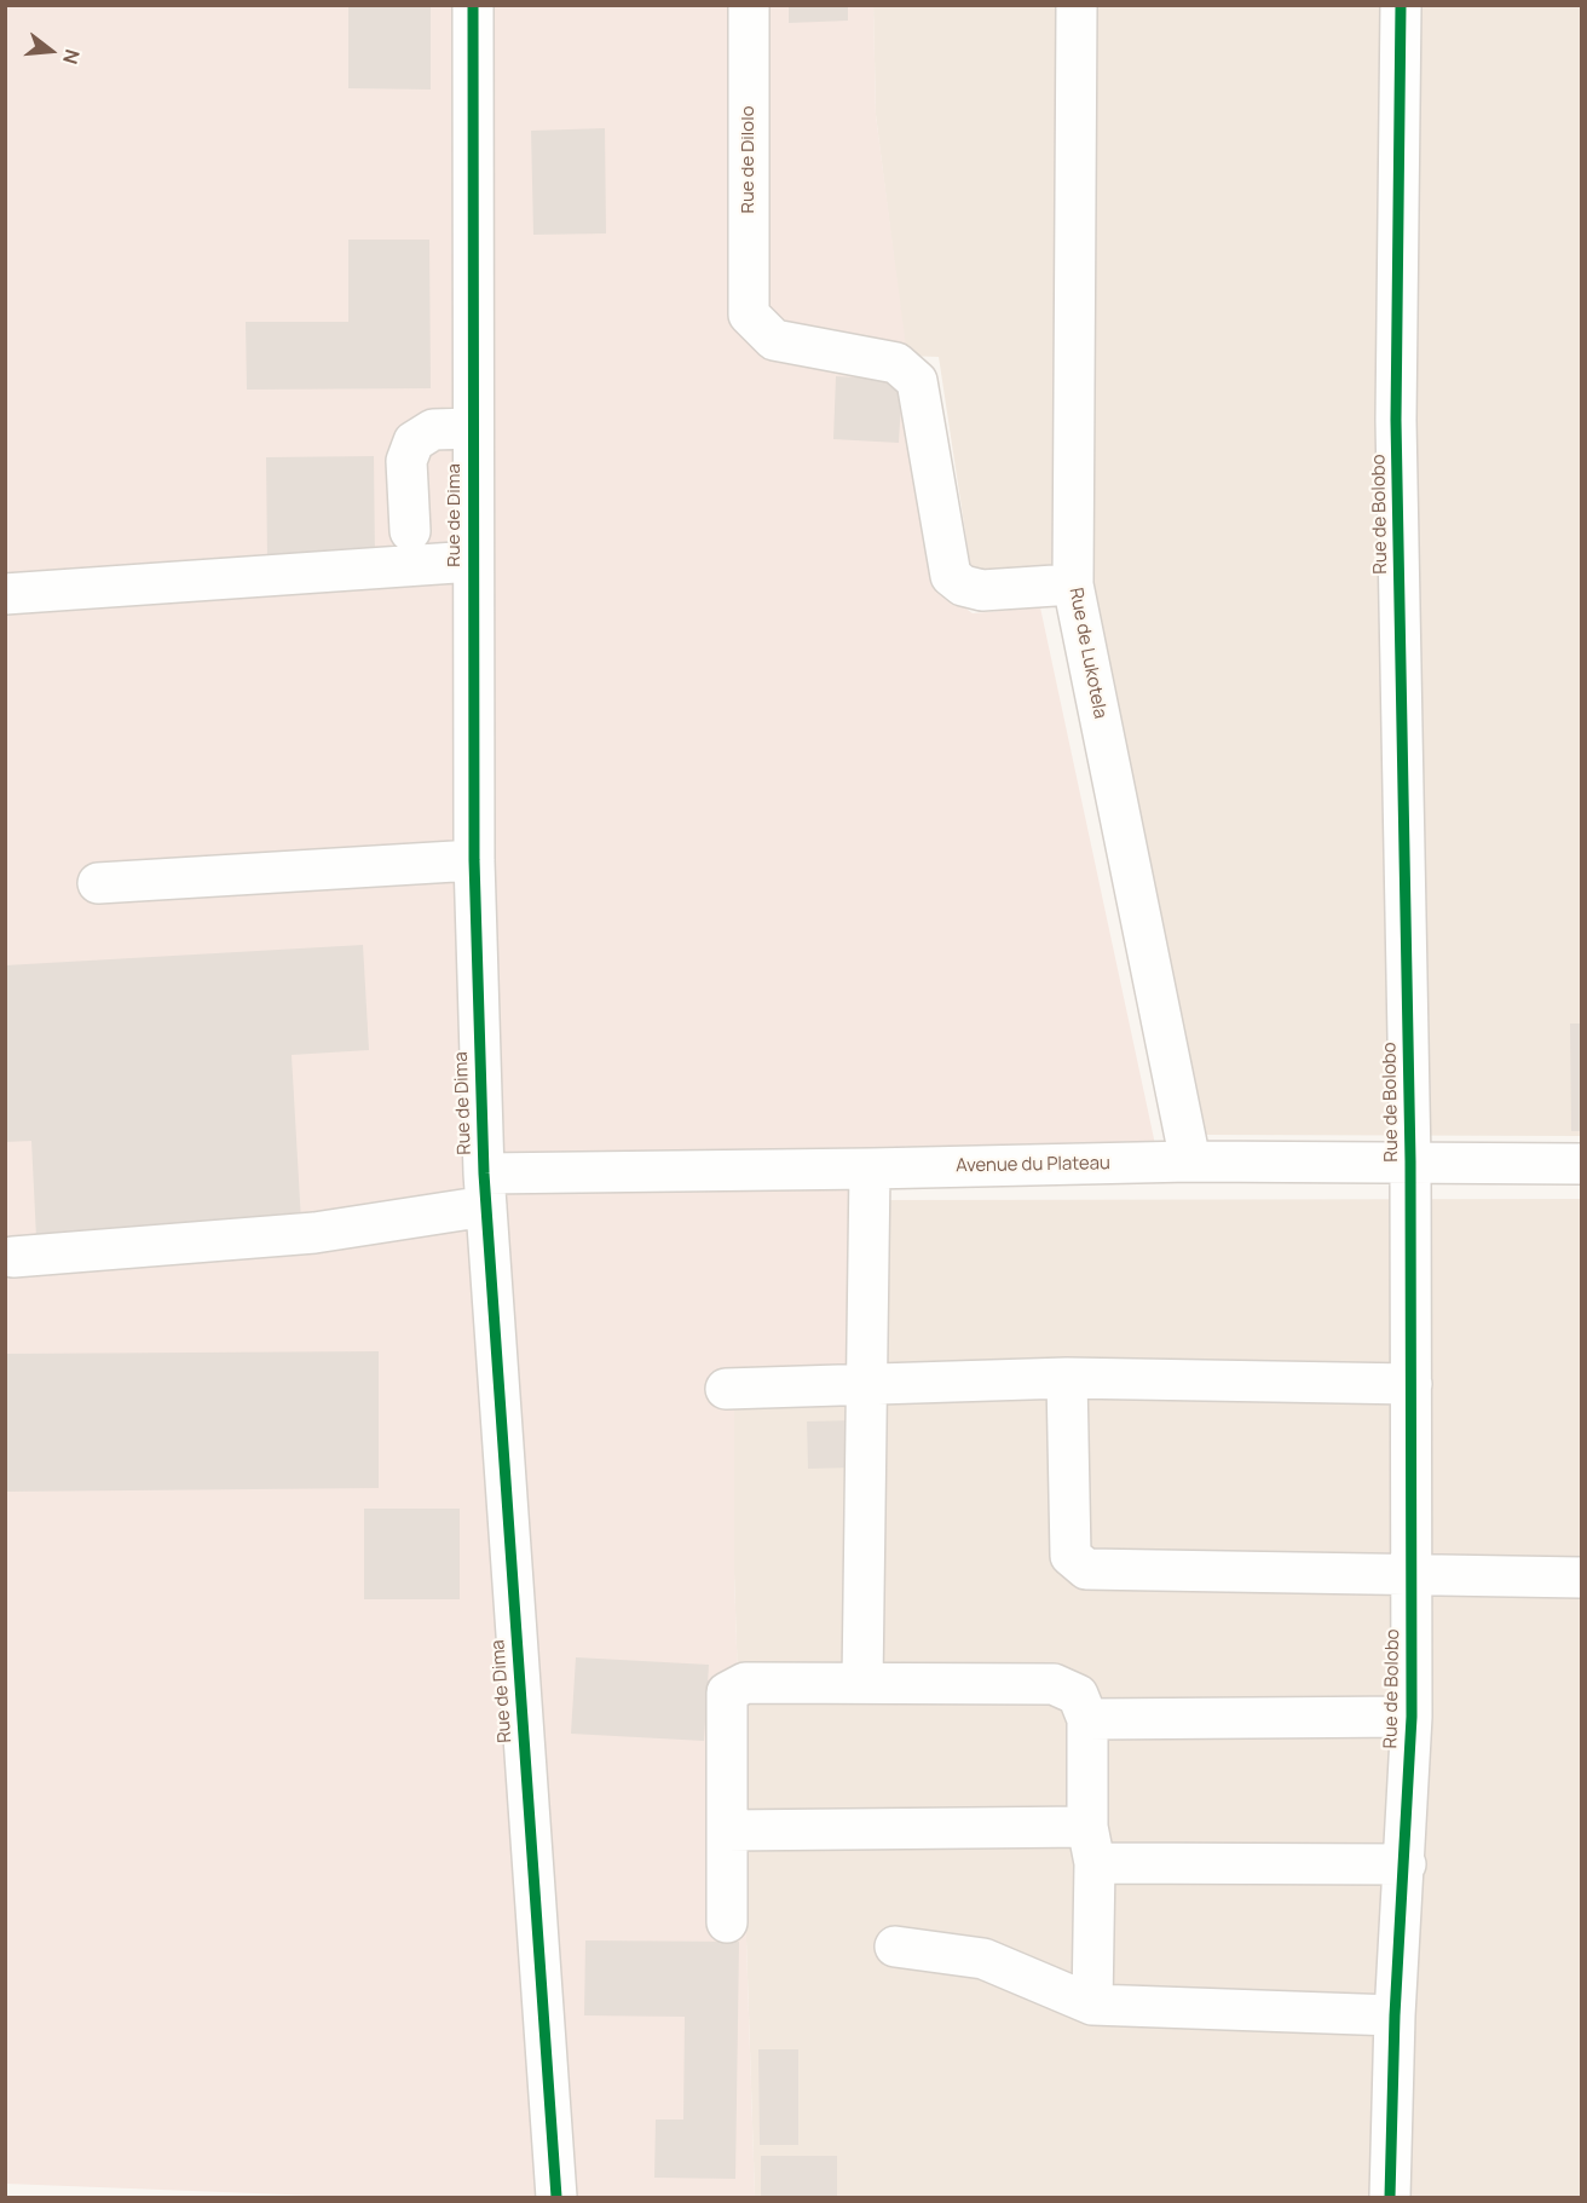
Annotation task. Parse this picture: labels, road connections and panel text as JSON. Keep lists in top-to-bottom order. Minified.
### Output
{"streets":{"street":["Rue de Dilolo","Rue de Bolobo","Rue de Dima","Rue de Lukotela","Avenue du Plateau"]},"crossings":[["Rue de Dilolo","Rue de Lukotela"],["Rue de Bolobo","Avenue du Plateau"],["Rue de Dima","Avenue du Plateau"],["Rue de Lukotela","Avenue du Plateau"]],"north":"right"}
